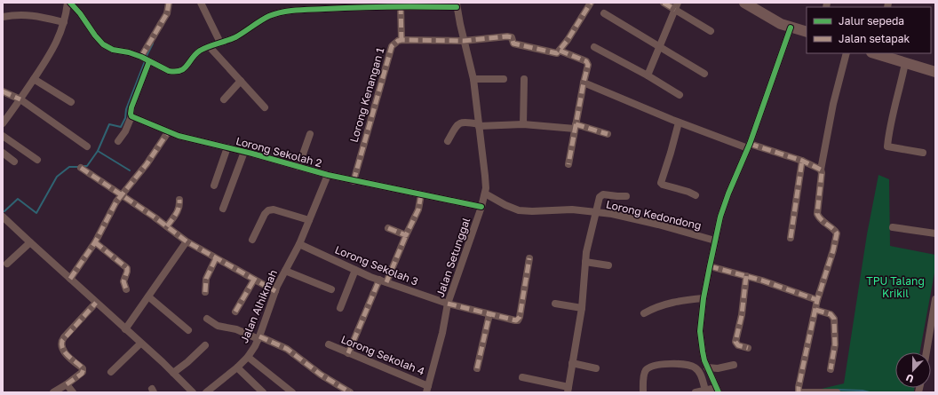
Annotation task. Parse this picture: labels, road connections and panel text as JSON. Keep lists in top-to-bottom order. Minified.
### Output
{"streets":{"street":["Lorong Kenangan 1","Lorong Sekolah 2","Lorong Kedondong","Jalan Setunggal","Lorong Sekolah 3","Jalan Alhikmah","Lorong Sekolah 4"]},"crossings":[["Lorong Kenangan 1","Lorong Sekolah 2"],["Lorong Sekolah 2","Jalan Setunggal"],["Lorong Sekolah 2","Jalan Alhikmah"],["Lorong Kedondong","Jalan Setunggal"],["Jalan Setunggal","Lorong Sekolah 3"],["Jalan Setunggal","Lorong Sekolah 4"],["Lorong Sekolah 3","Jalan Alhikmah"]],"parks":["TPU Talang Krikil"],"legend":["Jalur sepeda","Jalan setapak"],"north":"bottom"}
